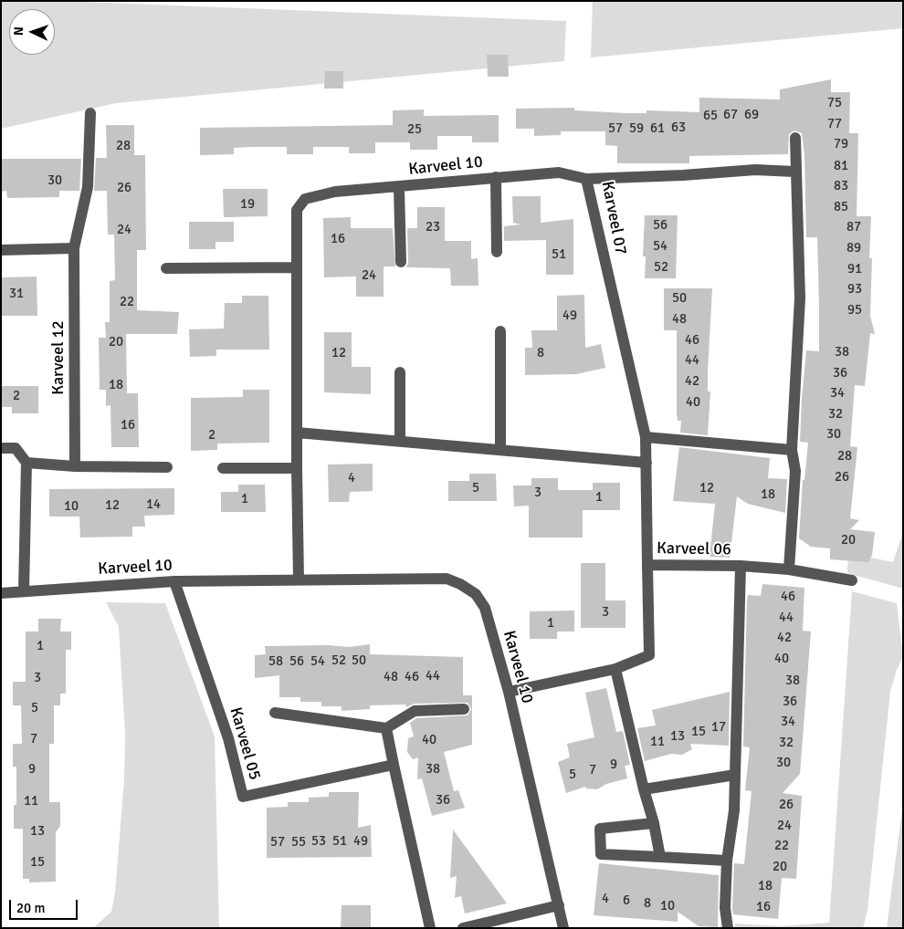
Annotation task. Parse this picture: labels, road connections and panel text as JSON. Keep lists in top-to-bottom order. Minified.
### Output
{"streets":{"street":["Karveel 10","Karveel 07","Karveel 12","Karveel 06","Karveel 05"]},"crossings":[["Karveel 10","Karveel 07"],["Karveel 10","Karveel 06"],["Karveel 10","Karveel 05"],["Karveel 07","Karveel 06"]],"house_numbers":["75","67","69","65","77","63","57","59","61","25","79","28","81","30","83","26","19","85","56","23","87","24","16","54","89","51","52","91","24","93","31","50","22","95","49","48","46","20","38","12","8","44","36","42","18","34","2","40","32","16","30","2","28","26","4","5","12","3","18","1","1","14","12","10","20","46","3","44","1","42","1","40","52","50","58","56","54","44","48","46","3","38","36","5","34","17","15","13","7","40","11","32","30","9","9","38","7","5","36","11","26","24","13","53","51","49","57","55","22","15","20","18","4","6","8","10","16"],"scale_bar":"20 m","north":"left"}
